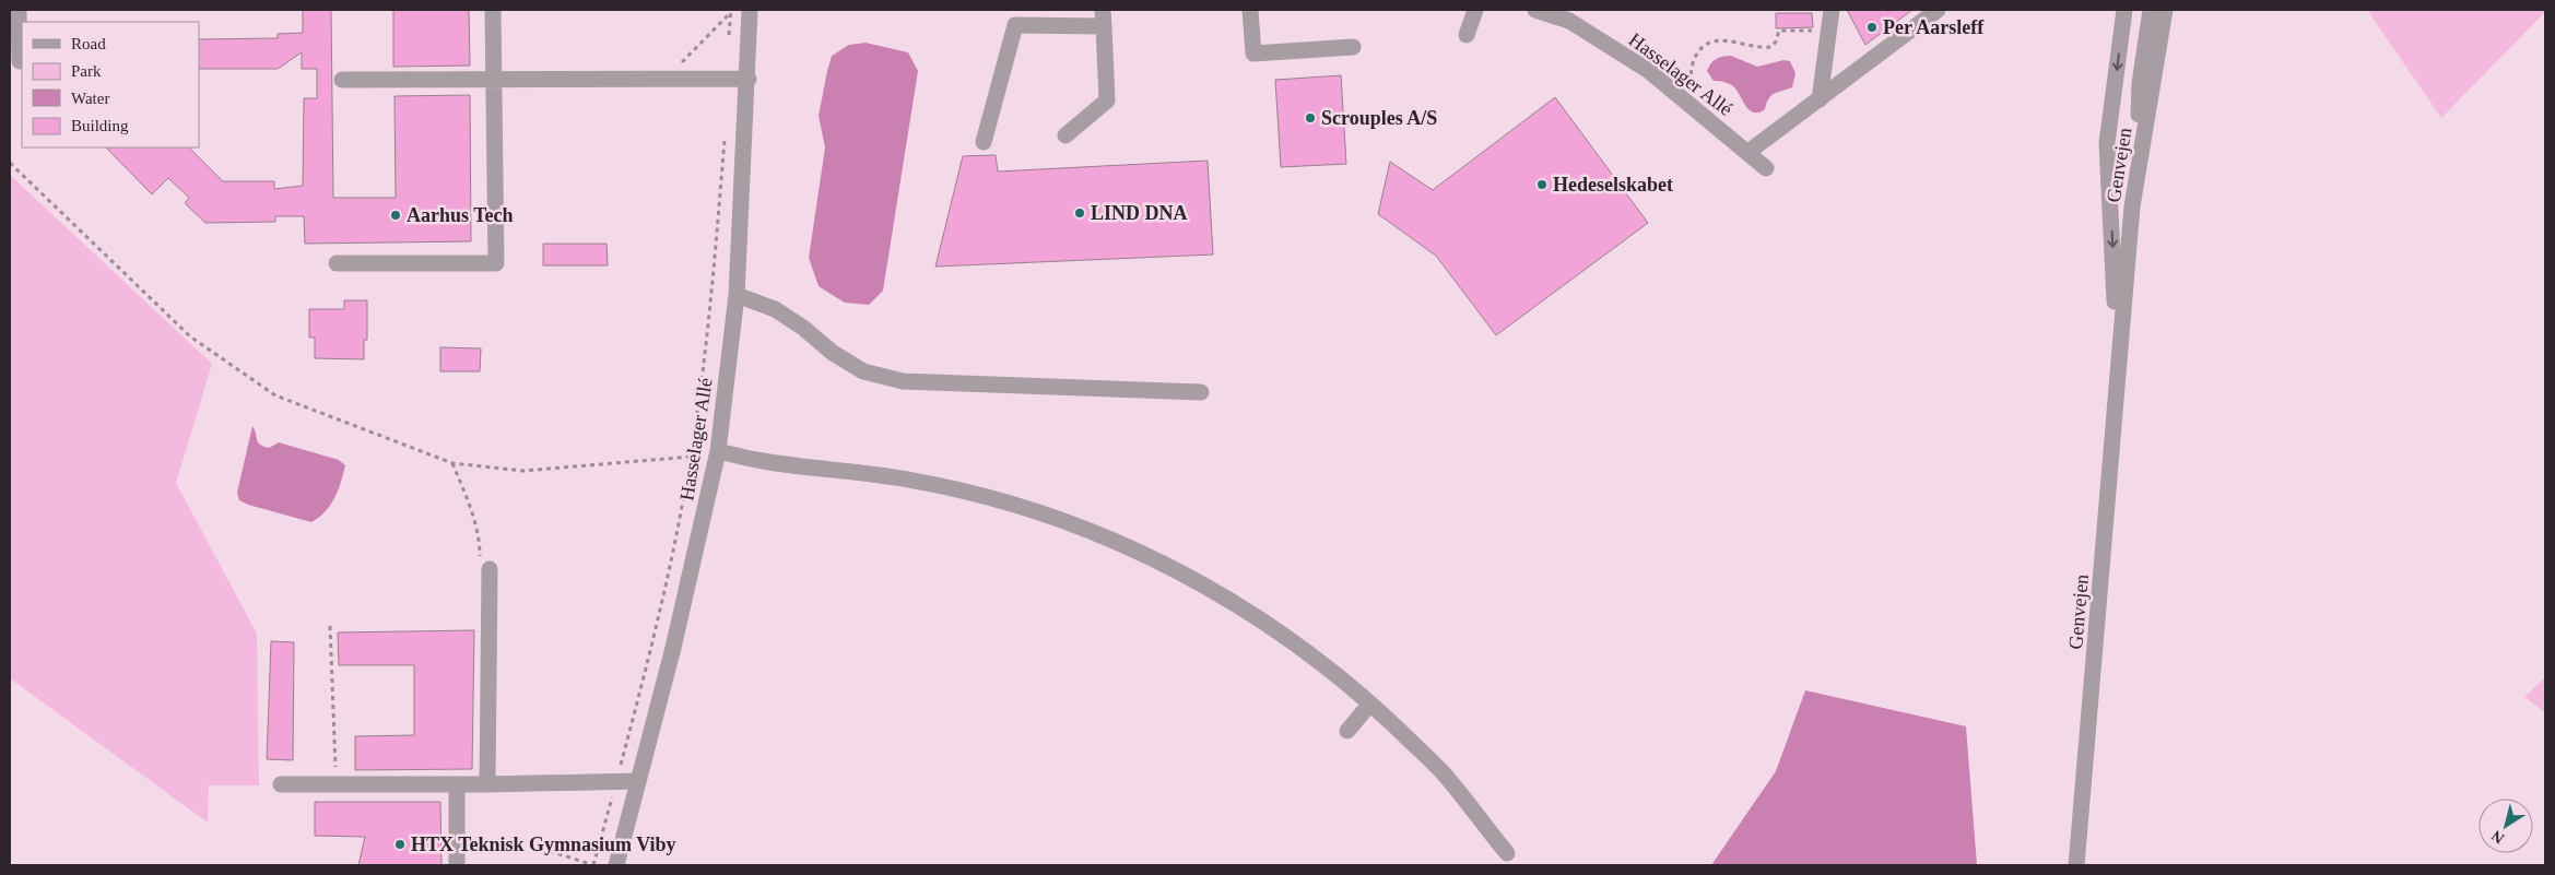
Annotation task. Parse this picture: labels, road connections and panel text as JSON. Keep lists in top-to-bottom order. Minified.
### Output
{"streets":{"street":["Hasselager Allé","Genvejen"]},"places":["Per Aarsleff","Scrouples A/S","Hedeselskabet","LIND DNA","Aarhus Tech","HTX Teknisk Gymnasium Viby"],"legend":["Road","Park","Water","Building"],"north":"bottom left"}
